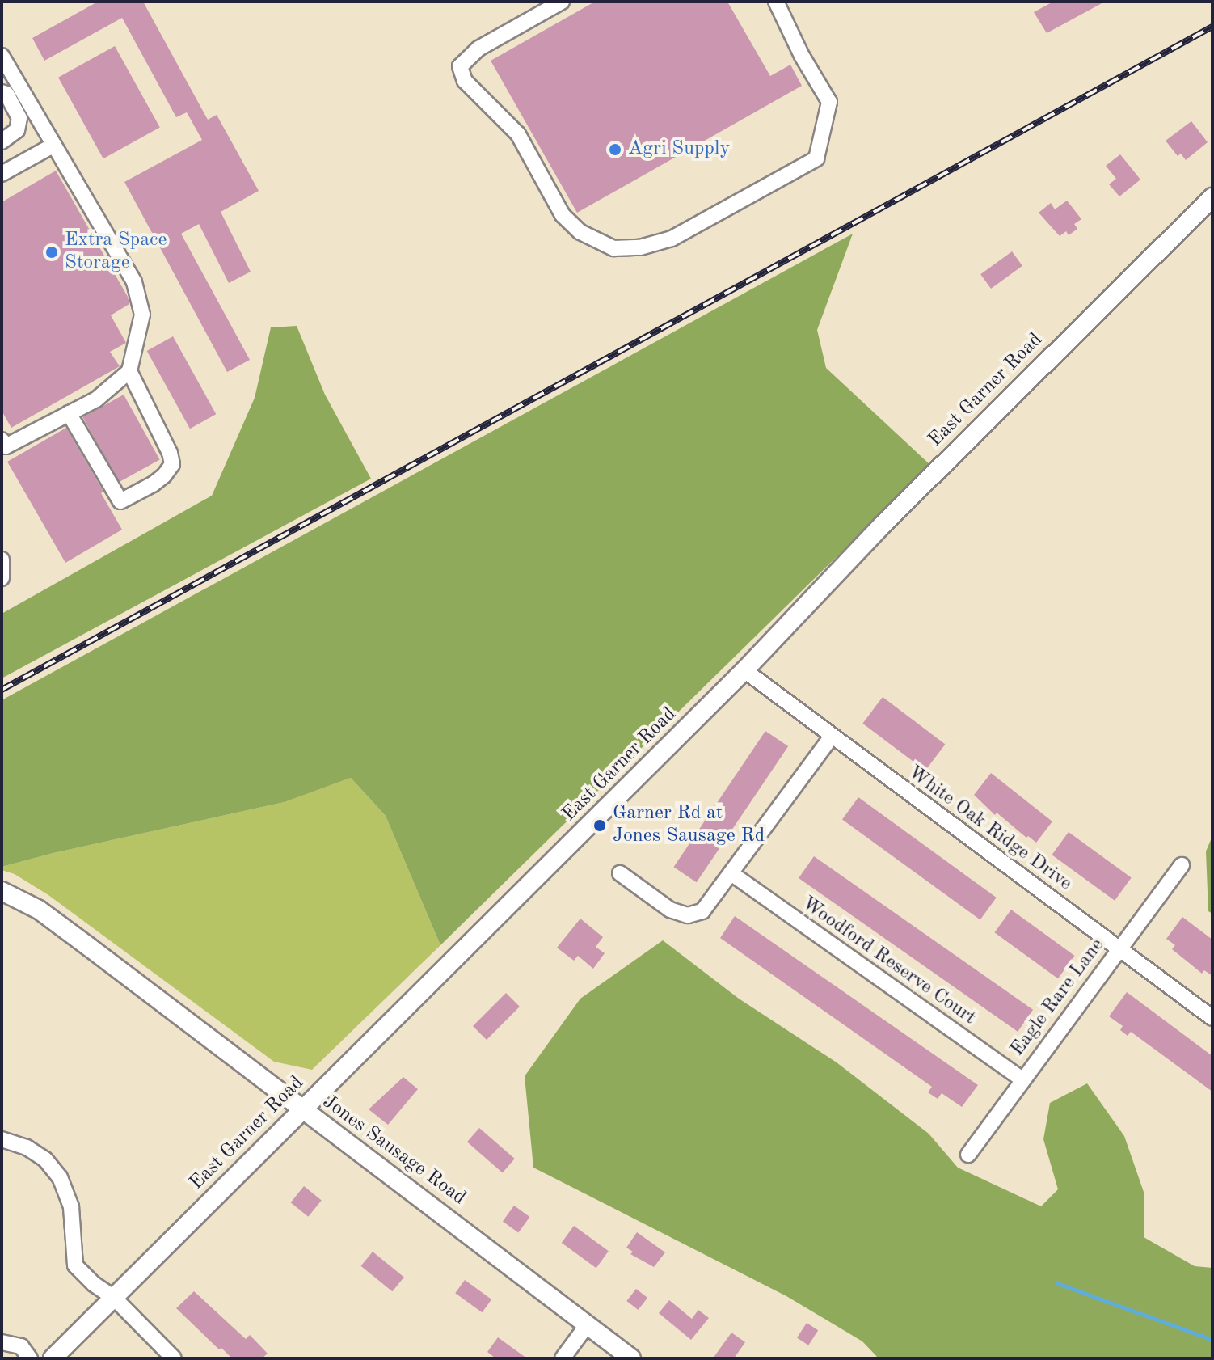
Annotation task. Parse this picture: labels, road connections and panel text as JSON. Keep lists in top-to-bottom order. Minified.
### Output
{"streets":{"main road":["East Garner Road","Jones Sausage Road"],"street":["White Oak Ridge Drive","Woodford Reserve Court","Eagle Rare Lane"]},"crossings":[["East Garner Road","White Oak Ridge Drive"],["East Garner Road","Jones Sausage Road"],["White Oak Ridge Drive","Eagle Rare Lane"],["Woodford Reserve Court","Eagle Rare Lane"]],"places":["Agri Supply","Extra Space Storage","Garner Rd at Jones Sausage Rd"]}
